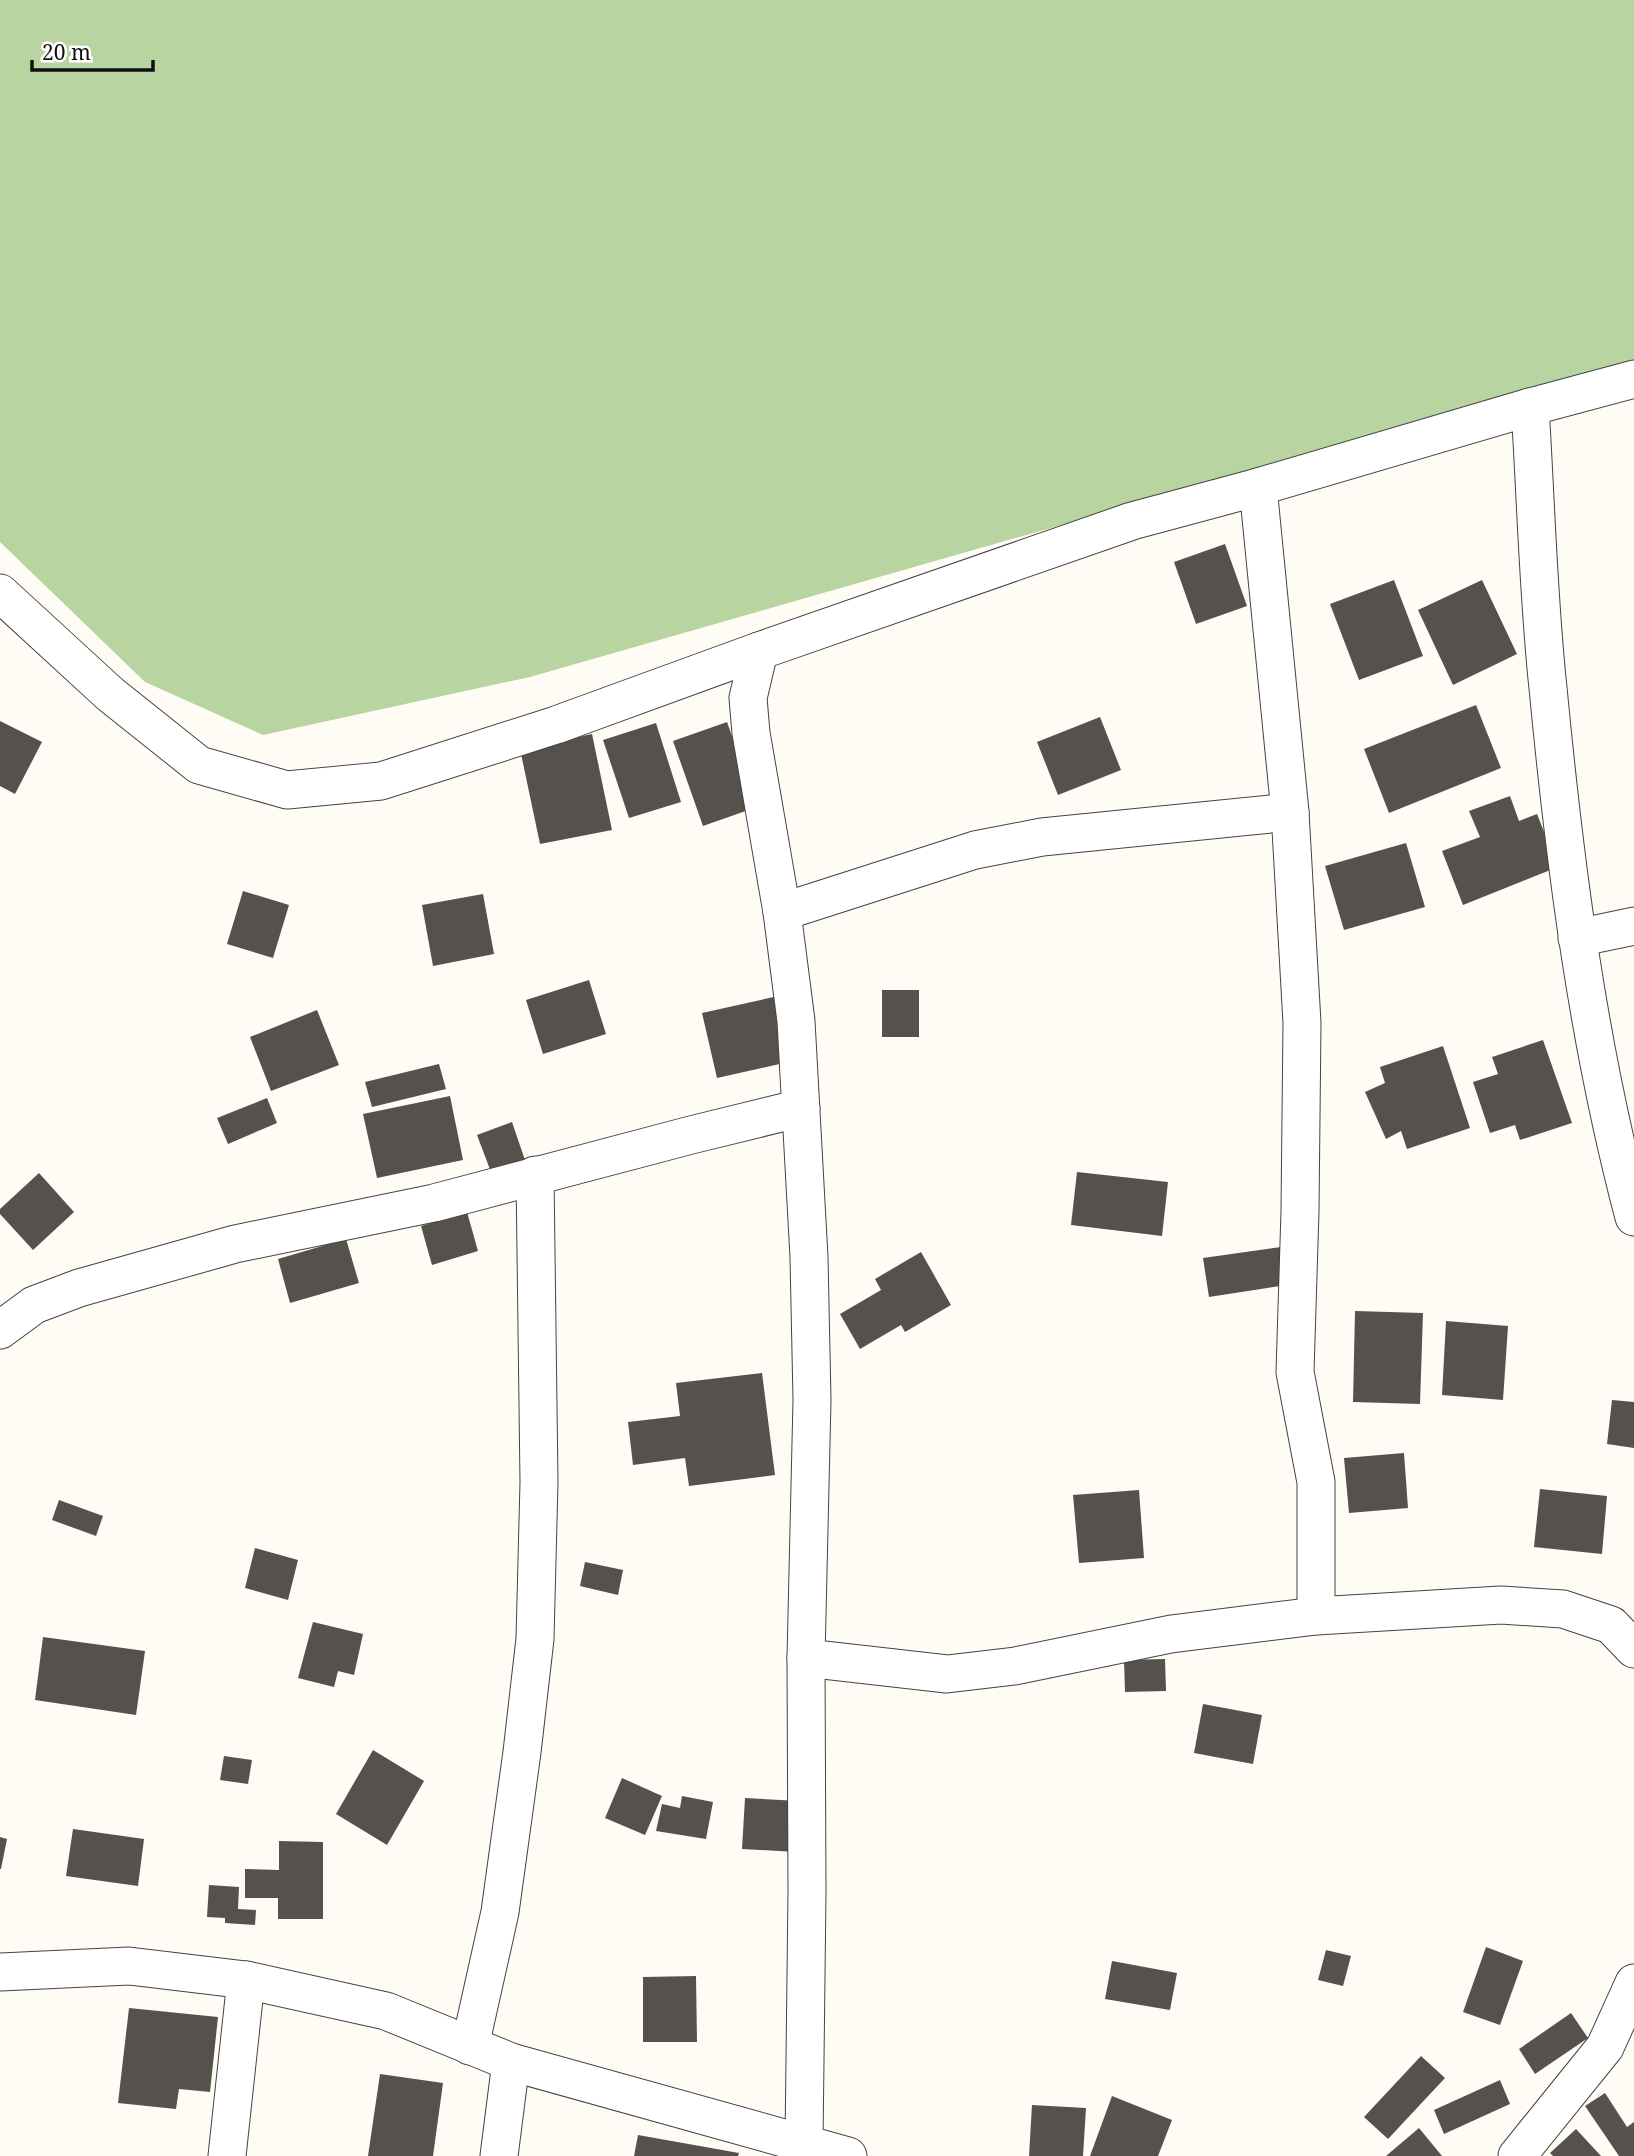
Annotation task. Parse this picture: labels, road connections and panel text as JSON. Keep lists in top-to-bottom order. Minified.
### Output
{"scale_bar":"20 m"}
